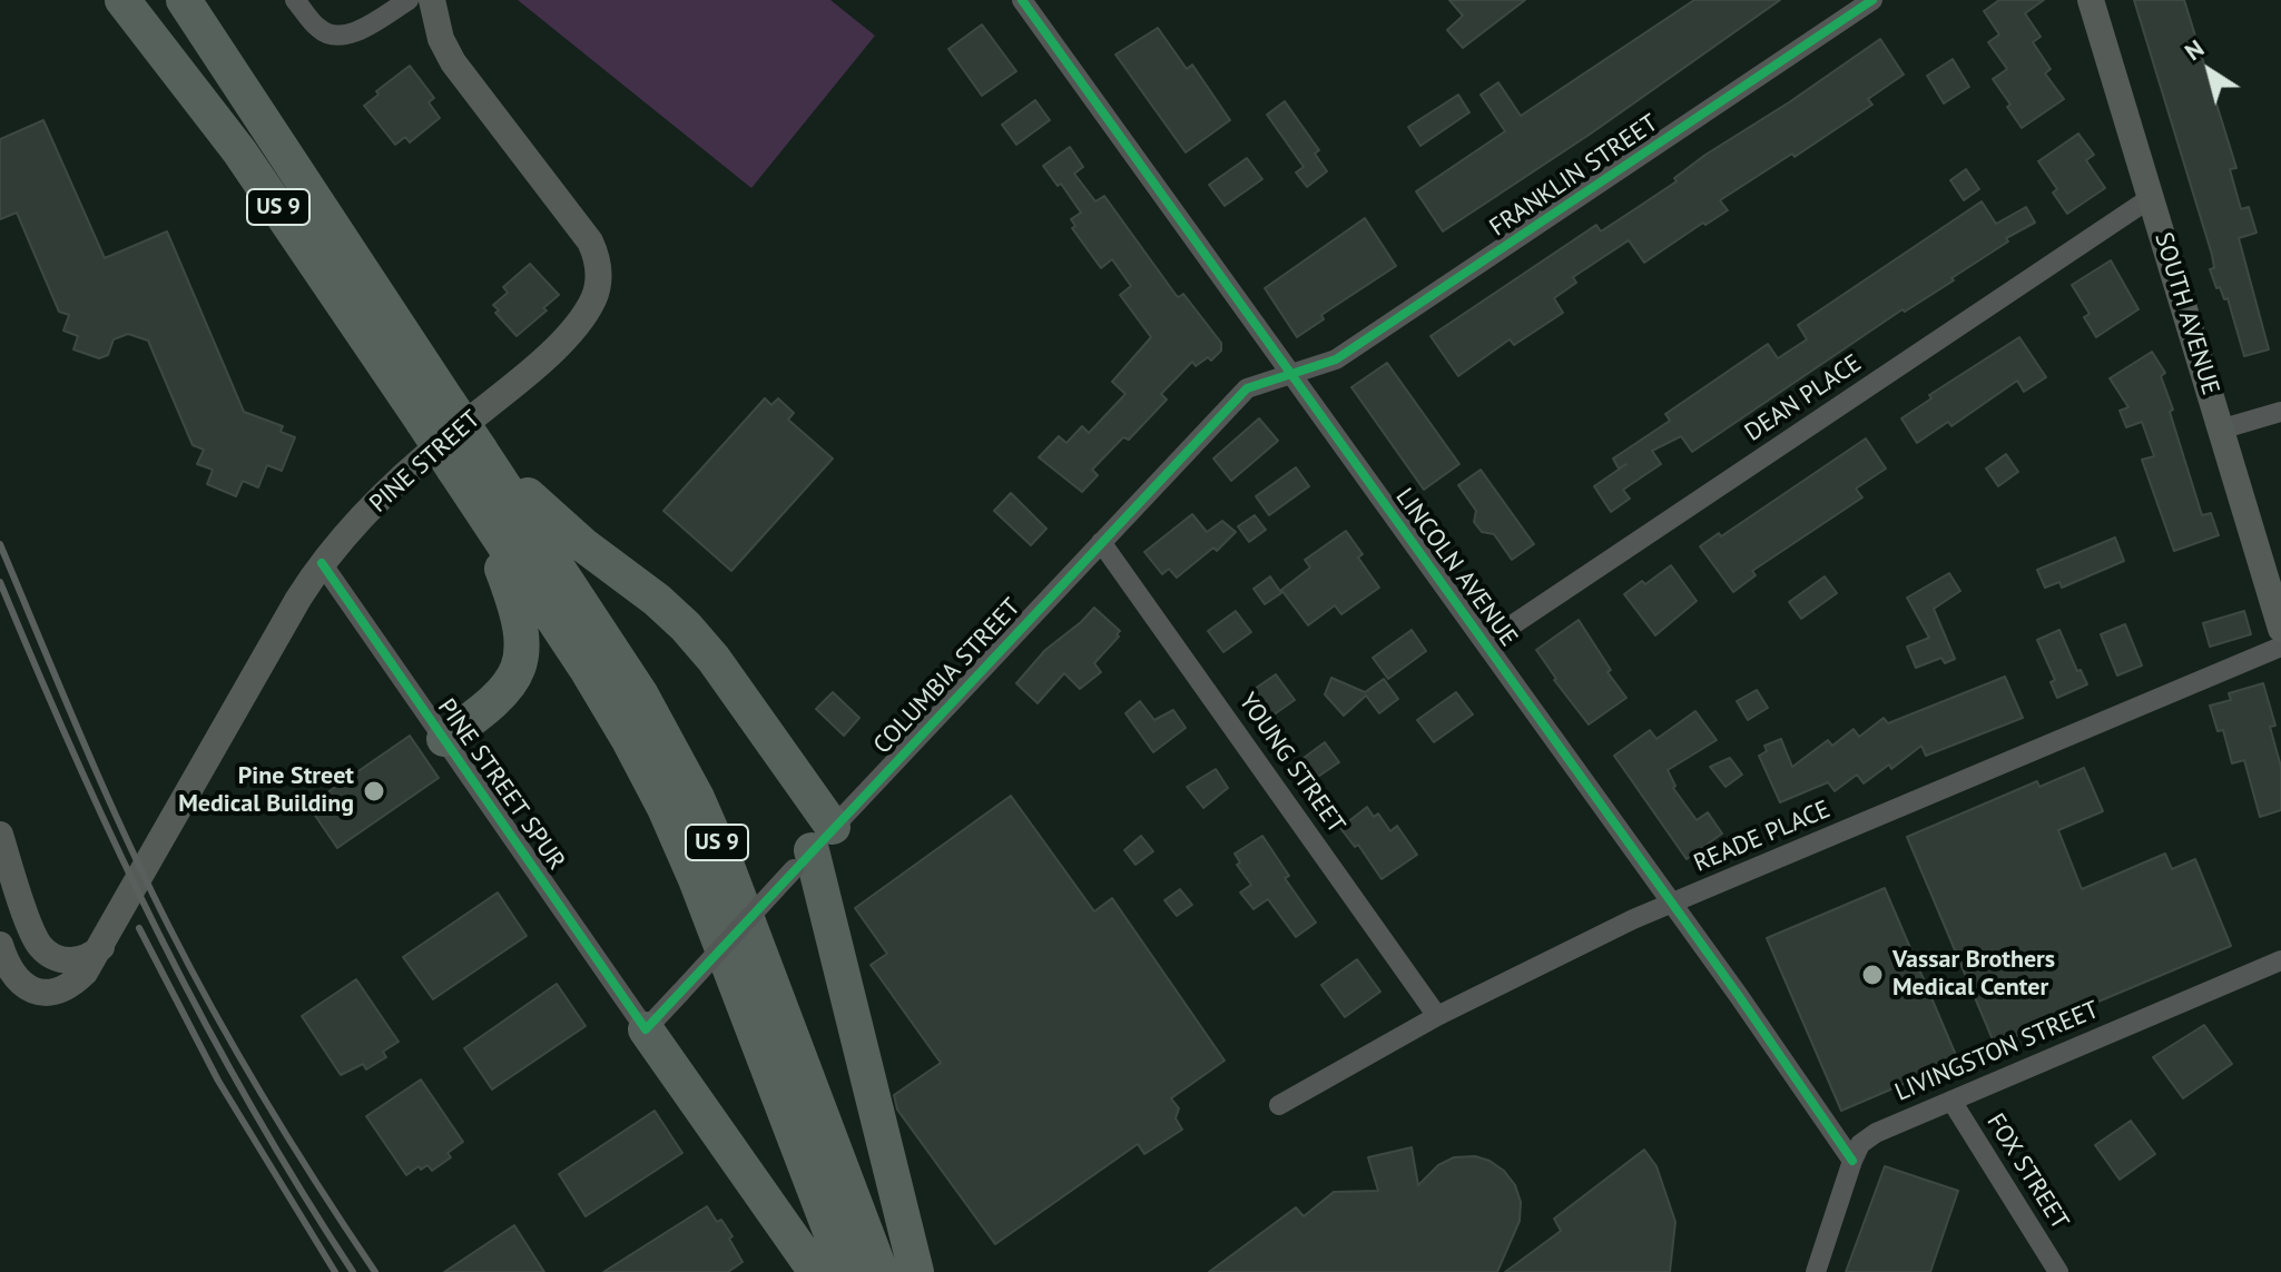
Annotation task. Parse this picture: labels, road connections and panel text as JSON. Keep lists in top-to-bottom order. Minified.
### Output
{"streets":{"highway":["US 9"],"street":["FRANKLIN STREET","SOUTH AVENUE","DEAN PLACE","PINE STREET","LINCOLN AVENUE","COLUMBIA STREET","YOUNG STREET","PINE STREET SPUR","READE PLACE","LIVINGSTON STREET","FOX STREET"]},"crossings":[["FRANKLIN STREET","LINCOLN AVENUE"],["FRANKLIN STREET","COLUMBIA STREET"],["SOUTH AVENUE","DEAN PLACE"],["DEAN PLACE","LINCOLN AVENUE"],["PINE STREET","PINE STREET SPUR"],["LINCOLN AVENUE","COLUMBIA STREET"],["LINCOLN AVENUE","READE PLACE"],["LINCOLN AVENUE","LIVINGSTON STREET"],["COLUMBIA STREET","YOUNG STREET"],["COLUMBIA STREET","PINE STREET SPUR"],["YOUNG STREET","READE PLACE"],["LIVINGSTON STREET","FOX STREET"]],"places":["Pine Street Medical Building","Vassar Brothers Medical Center"],"north":"top left"}
